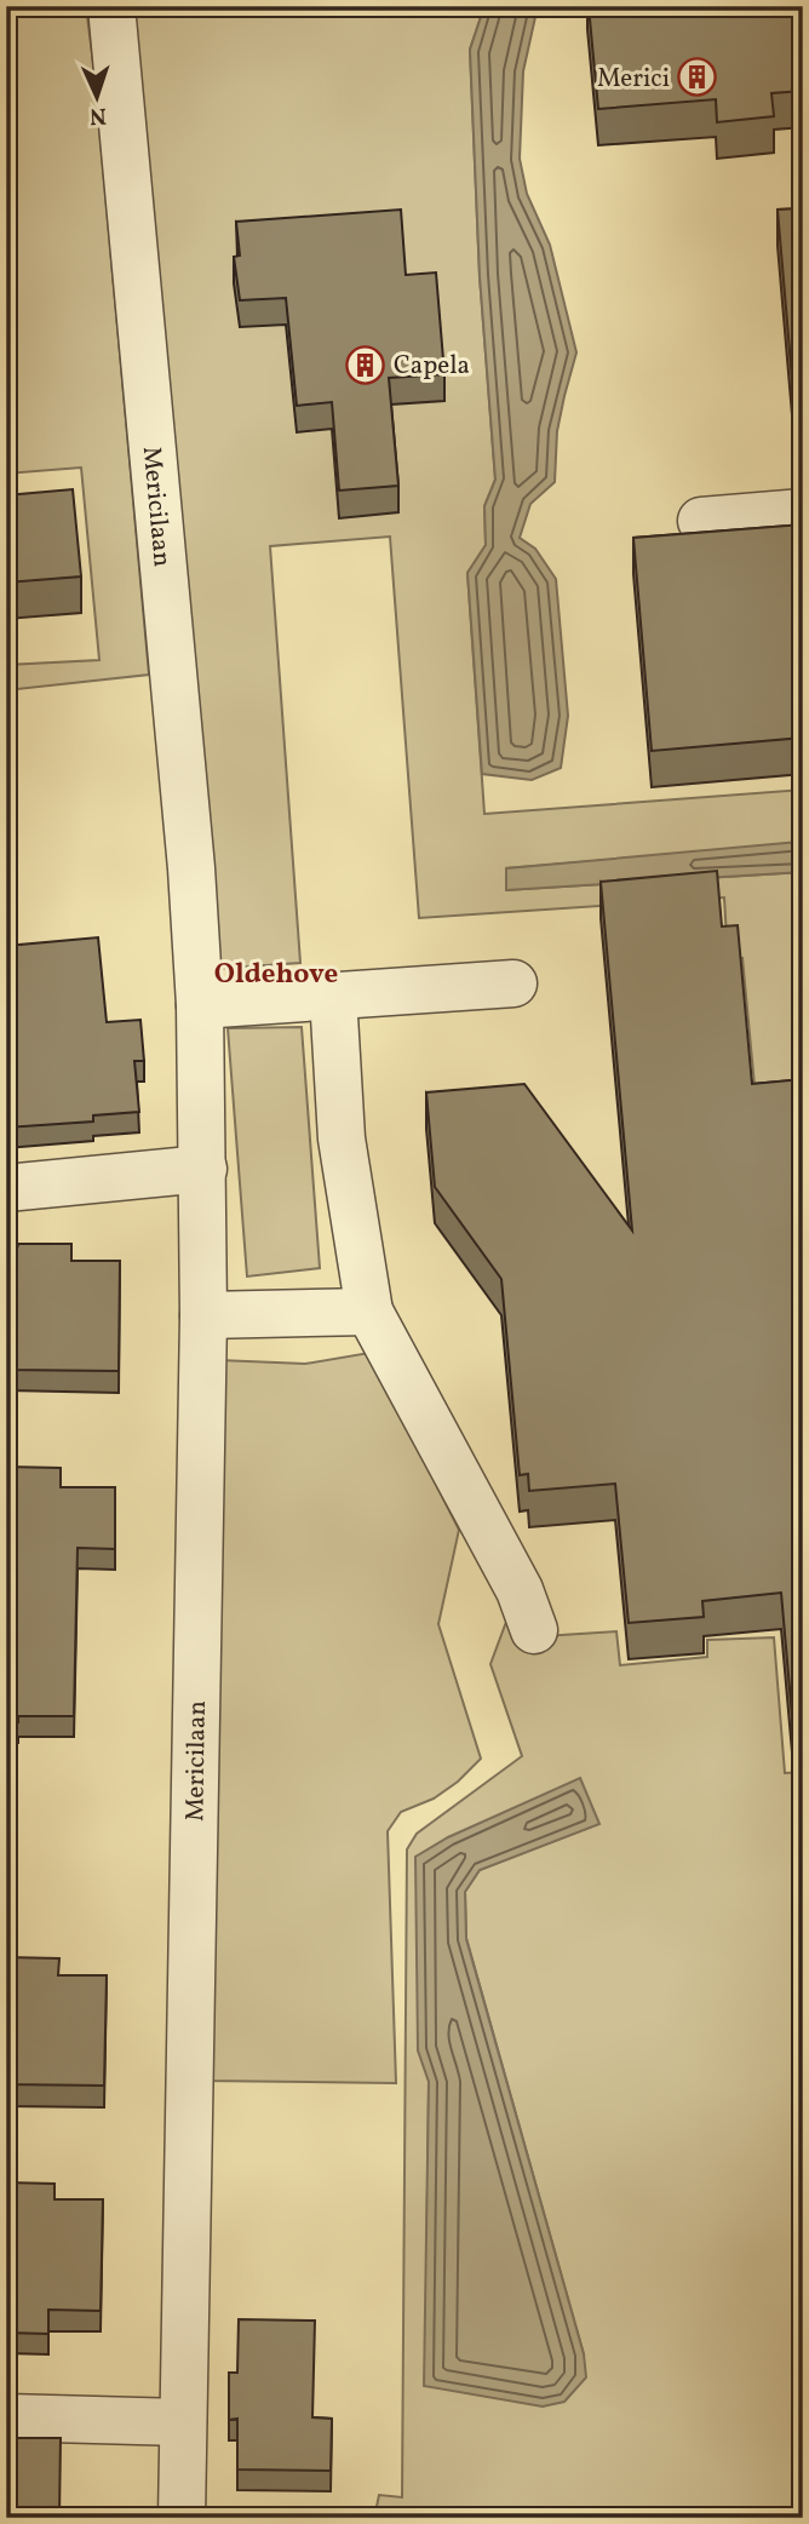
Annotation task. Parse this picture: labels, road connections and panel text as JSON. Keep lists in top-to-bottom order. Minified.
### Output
{"streets":{"street":["Mericilaan"]},"districts":["Oldehove"],"places":{"building":["Merici","Capela"]},"north":"bottom"}
